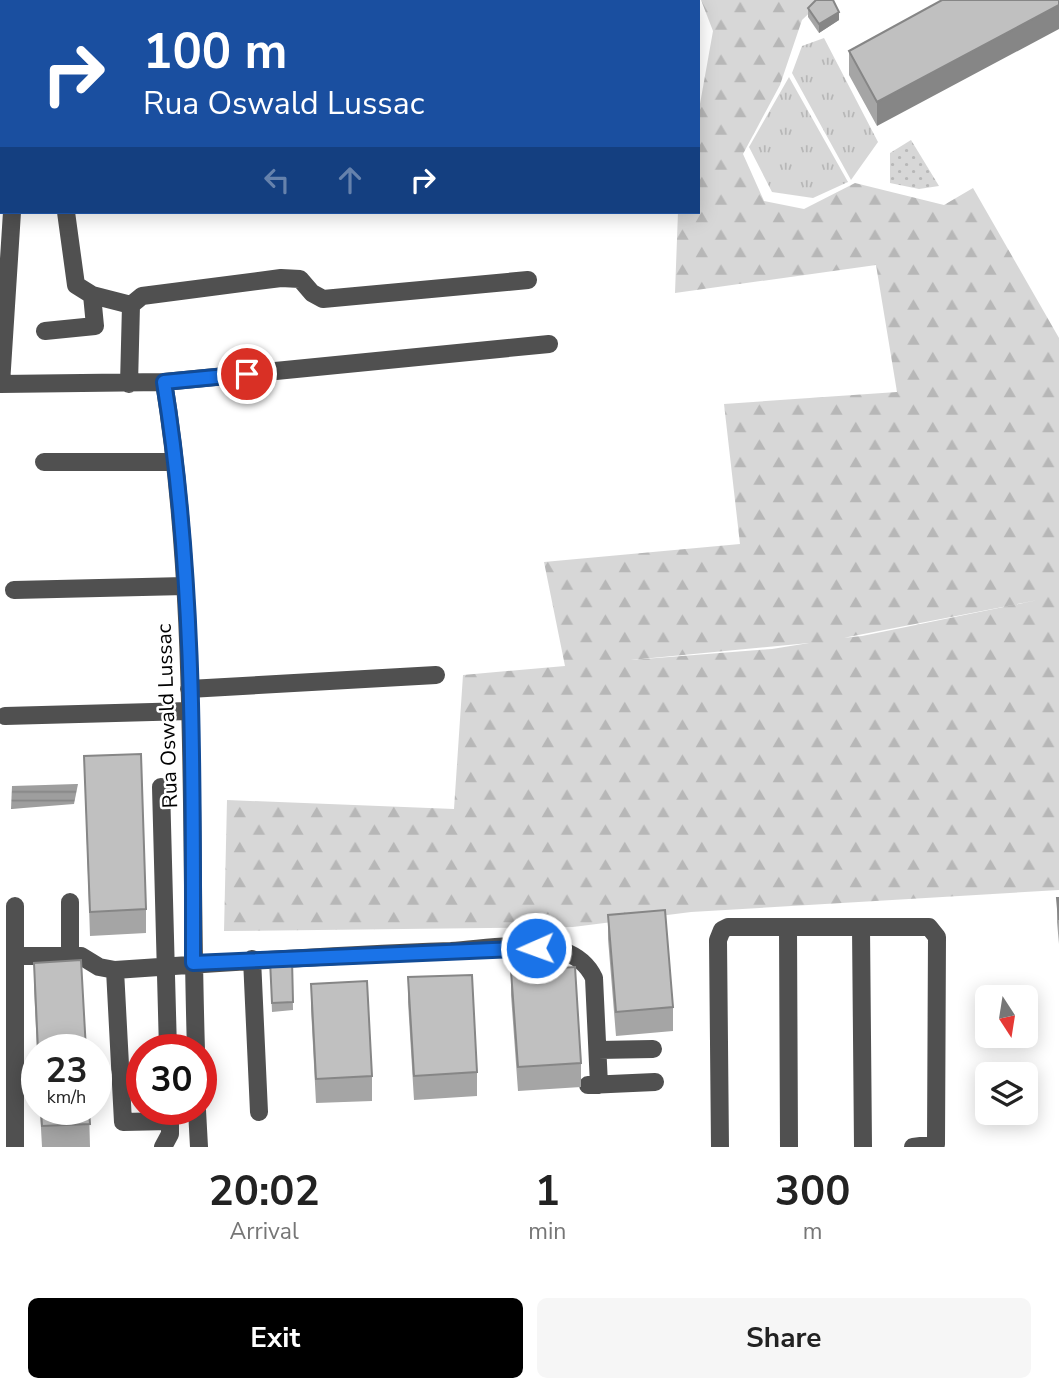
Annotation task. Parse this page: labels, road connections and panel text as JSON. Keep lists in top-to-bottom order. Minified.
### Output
{"streets":{"street":["Rua Oswald Lussac"]},"north":"bottom","page":{"turn":["100 m","Rua Oswald Lussac"],"speed":"23 km/h","limit":"30","eta":["20:02","Arrival","1","min","300","m"],"buttons":["Exit","Share"]}}
